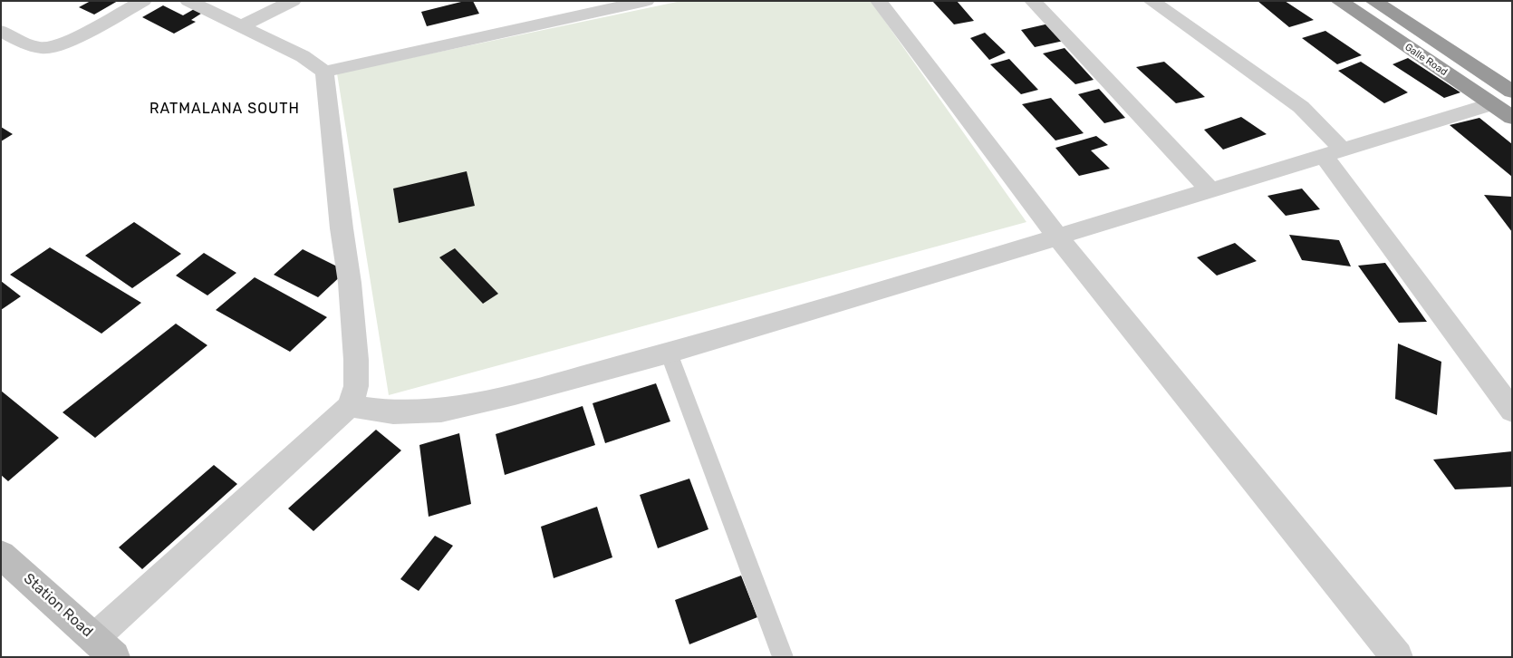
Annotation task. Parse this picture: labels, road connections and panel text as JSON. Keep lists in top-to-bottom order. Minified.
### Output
{"streets":{"highway":["Galle Road"],"street":["Station Road"]},"districts":["RATMALANA SOUTH"]}
